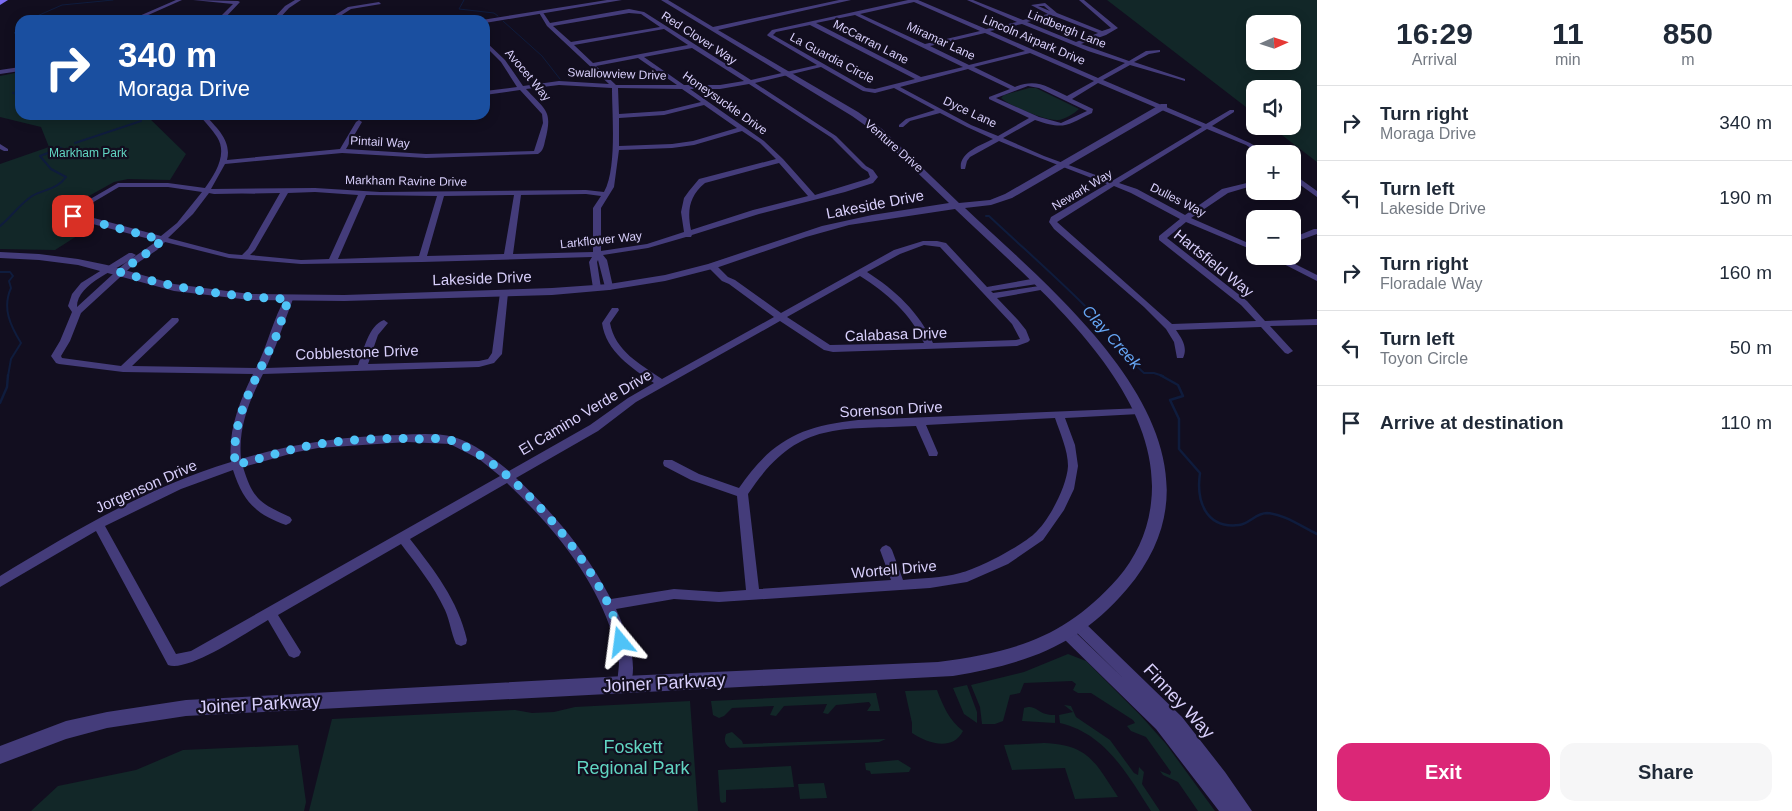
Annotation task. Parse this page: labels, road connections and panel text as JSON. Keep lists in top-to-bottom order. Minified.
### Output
{"streets":{"street":["Lindbergh Lane","Red Clover Way","Lincoln Airpark Drive","Miramar Lane","McCarran Lane","La Guardia Circle","Swallowview Drive","Avocet Way","Honeysuckle Drive","Dyce Lane","Pintail Way","Venture Drive","Markham Ravine Drive","Newark Way","Dulles Way","Lakeside Drive","Larkflower Way","Hartsfield Way","Calabasa Drive","Cobblestone Drive","Sorenson Drive","El Camino Verde Drive","Jorgenson Drive","Wortell Drive","Joiner Parkway","Finney Way"]},"crossings":[["Red Clover Way","Swallowview Drive"],["Red Clover Way","Larkflower Way"],["Lincoln Airpark Drive","La Guardia Circle"],["Lincoln Airpark Drive","Newark Way"],["Lincoln Airpark Drive","Lakeside Drive"],["Miramar Lane","La Guardia Circle"],["McCarran Lane","La Guardia Circle"],["La Guardia Circle","Swallowview Drive"],["La Guardia Circle","Dyce Lane"],["Swallowview Drive","Avocet Way"],["Swallowview Drive","Honeysuckle Drive"],["Swallowview Drive","Venture Drive"],["Swallowview Drive","Larkflower Way"],["Avocet Way","Pintail Way"],["Honeysuckle Drive","Larkflower Way"],["Dyce Lane","Dulles Way"],["Dyce Lane","Lakeside Drive"],["Venture Drive","Lakeside Drive"],["Venture Drive","Sorenson Drive"],["Venture Drive","Joiner Parkway"],["Markham Ravine Drive","Larkflower Way"],["Newark Way","Dulles Way"],["Dulles Way","Lakeside Drive"],["Dulles Way","Hartsfield Way"],["Lakeside Drive","Calabasa Drive"],["Lakeside Drive","Cobblestone Drive"],["Larkflower Way","Cobblestone Drive"],["Calabasa Drive","El Camino Verde Drive"],["Sorenson Drive","Wortell Drive"],["Sorenson Drive","Joiner Parkway"],["El Camino Verde Drive","Jorgenson Drive"],["Jorgenson Drive","Wortell Drive"],["Jorgenson Drive","Joiner Parkway"],["Joiner Parkway","Finney Way"]],"water":["Clay Creek"],"parks":["Markham Park","Foskett Regional Park"],"north":"right","page":{"eta":["16:29","Arrival","11","min","850","m"],"map_buttons":["+","−"],"turn":["340 m","Moraga Drive"],"list":[{"name":"Turn right","note":"Moraga Drive","value":"340 m"},{"name":"Turn left","note":"Lakeside Drive","value":"190 m"},{"name":"Turn right","note":"Floradale Way","value":"160 m"},{"name":"Turn left","note":"Toyon Circle","value":"50 m"},{"name":"Arrive at destination","value":"110 m"}],"buttons":["Exit","Share"]}}
